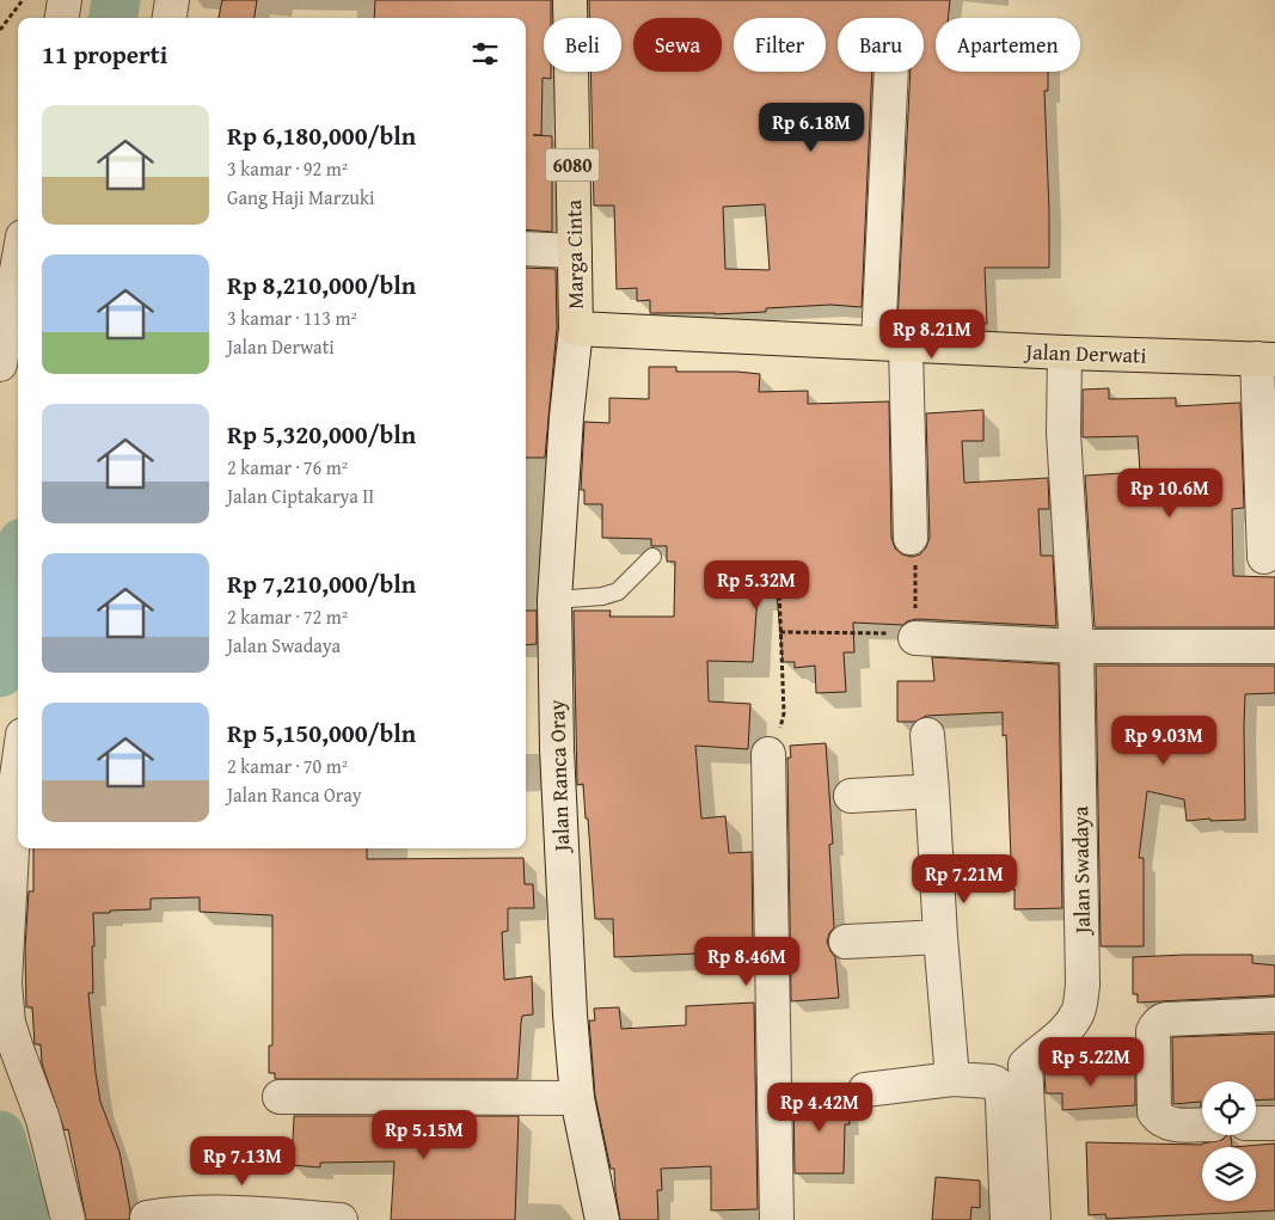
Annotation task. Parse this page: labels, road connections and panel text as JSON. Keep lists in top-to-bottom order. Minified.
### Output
{"streets":{"main road":["6080","Marga Cinta","Jalan Derwati"],"street":["Jalan Ranca Oray","Jalan Swadaya"]},"crossings":[["Marga Cinta","Jalan Derwati"],["Marga Cinta","Jalan Ranca Oray"],["Jalan Derwati","Jalan Ranca Oray"],["Jalan Derwati","Jalan Swadaya"]],"page":{"chip":["Beli","Sewa","Filter","Baru","Apartemen"],"heading":"11 properti","list":[{"name":"Rp 6,180,000/bln","note":"3 kamar · 92 m² · Gang Haji Marzuki"},{"name":"Rp 8,210,000/bln","note":"3 kamar · 113 m² · Jalan Derwati"},{"name":"Rp 5,320,000/bln","note":"2 kamar · 76 m² · Jalan Ciptakarya II"},{"name":"Rp 7,210,000/bln","note":"2 kamar · 72 m² · Jalan Swadaya"},{"name":"Rp 5,150,000/bln","note":"2 kamar · 70 m² · Jalan Ranca Oray"}],"price":["Rp 6.18M","Rp 8.21M","Rp 10.6M","Rp 5.32M","Rp 9.03M","Rp 7.21M","Rp 8.46M","Rp 5.22M","Rp 4.42M","Rp 5.15M","Rp 7.13M"]}}
